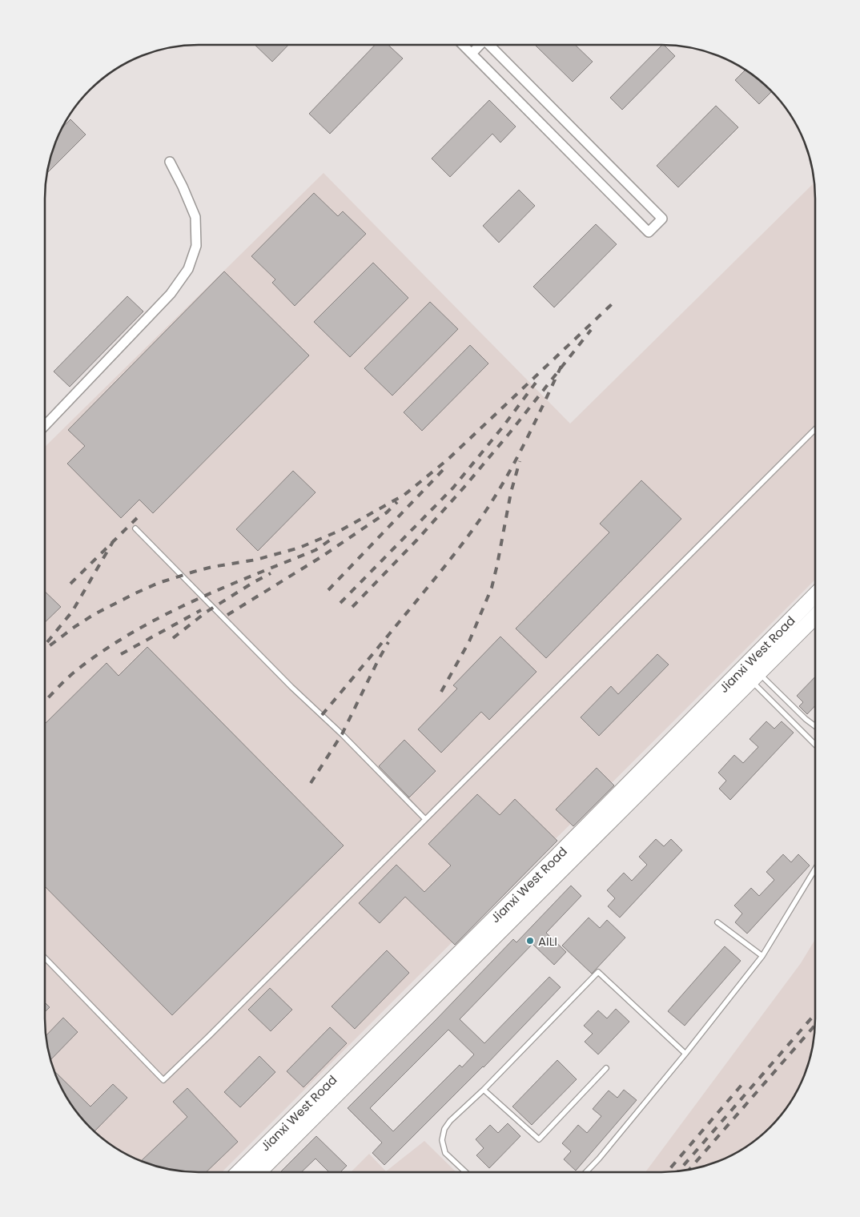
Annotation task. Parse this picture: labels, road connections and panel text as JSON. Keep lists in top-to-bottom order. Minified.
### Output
{"streets":{"highway":["Jianxi West Road"]},"places":["AILI"]}
